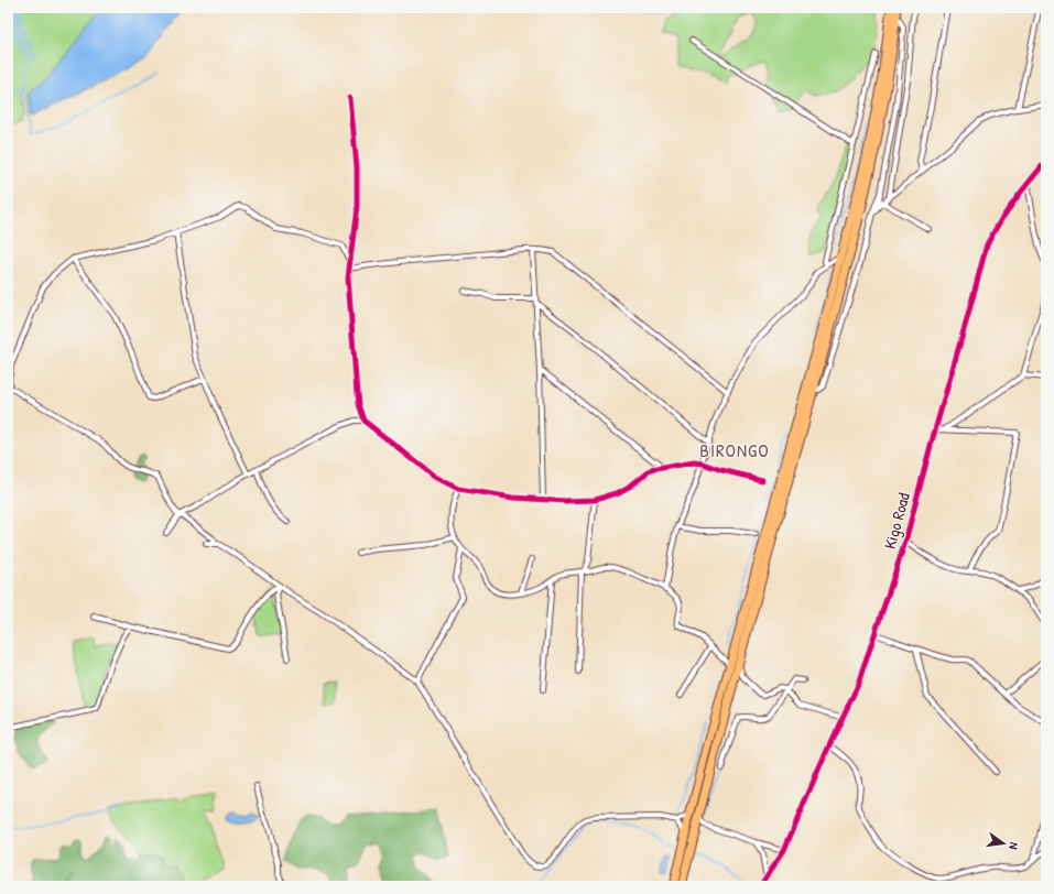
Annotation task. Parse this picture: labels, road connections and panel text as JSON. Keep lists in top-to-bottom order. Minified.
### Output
{"streets":{"street":["Kigo Road"]},"districts":["BIRONGO"],"north":"right"}
